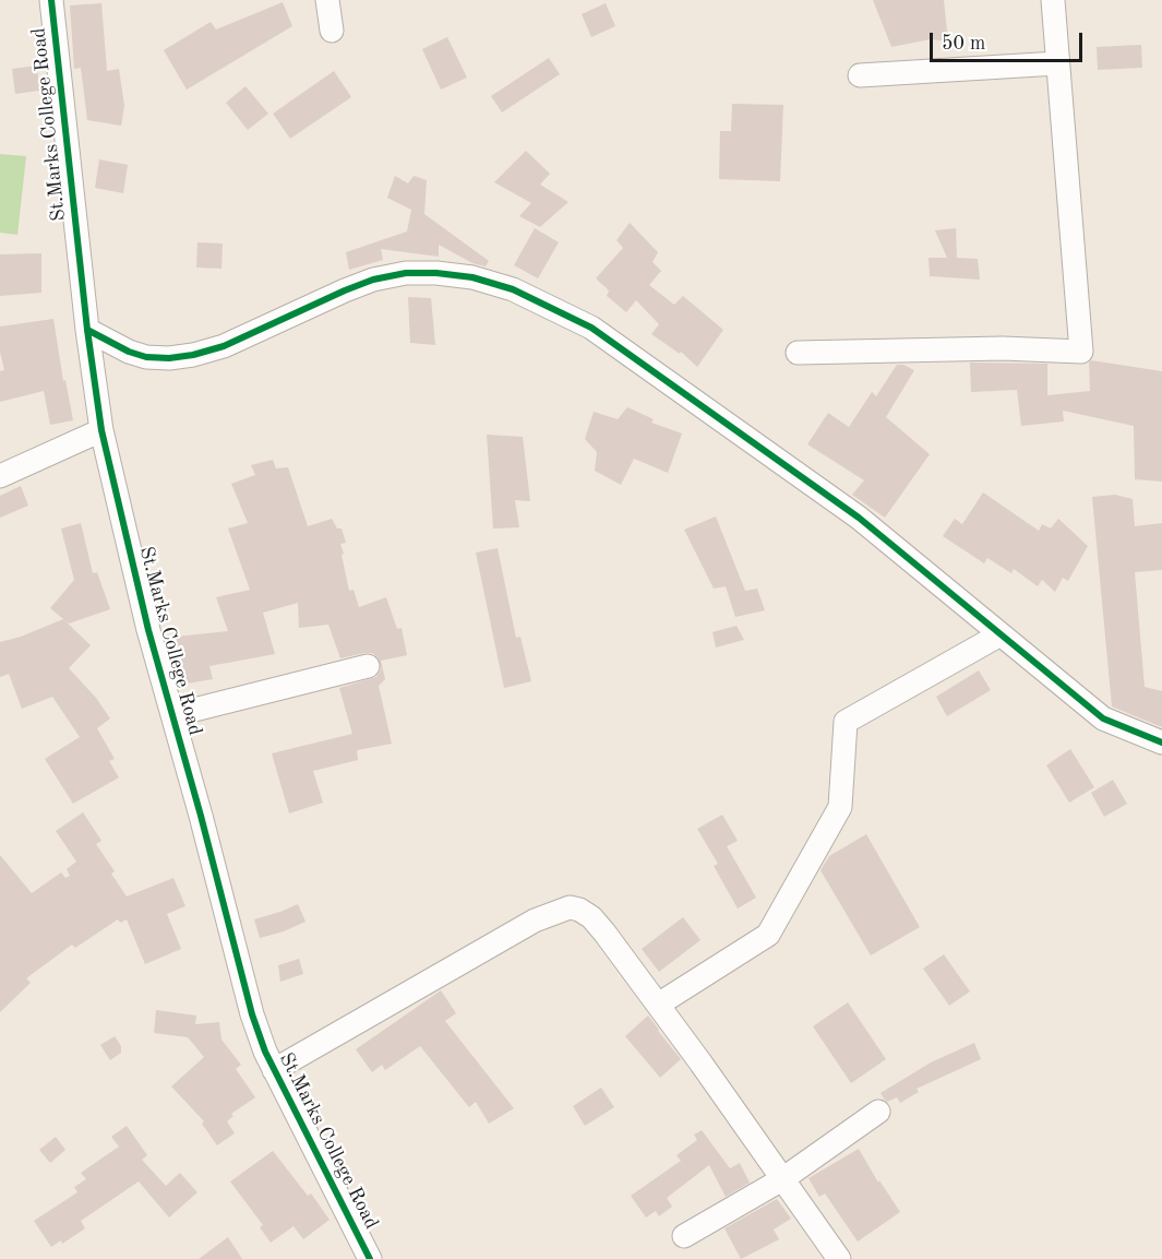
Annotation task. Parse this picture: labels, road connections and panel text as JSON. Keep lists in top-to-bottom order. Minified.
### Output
{"streets":{"street":["St.Marks College Road"]},"scale_bar":"50 m"}
